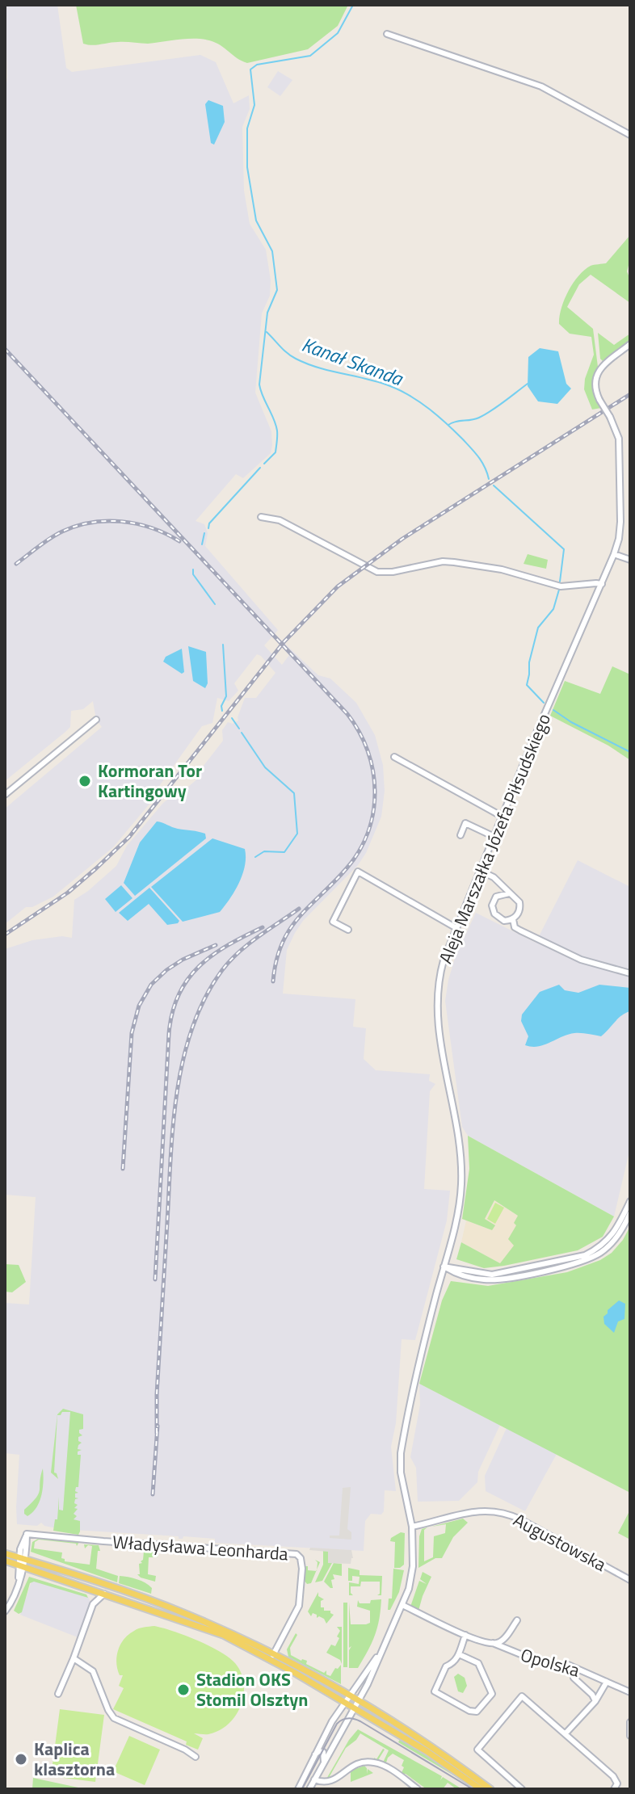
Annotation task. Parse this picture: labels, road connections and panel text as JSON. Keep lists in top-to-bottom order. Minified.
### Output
{"streets":{"street":["Aleja Marszałka Józefa Piłsudskiego","Augustowska","Władysława Leonharda","Opolska"]},"crossings":[["Aleja Marszałka Józefa Piłsudskiego","Augustowska"],["Aleja Marszałka Józefa Piłsudskiego","Opolska"]],"water":["Kanał Skanda"],"places":["Kormoran Tor Kartingowy","Stadion OKS Stomil Olsztyn","Kaplica klasztorna"]}
